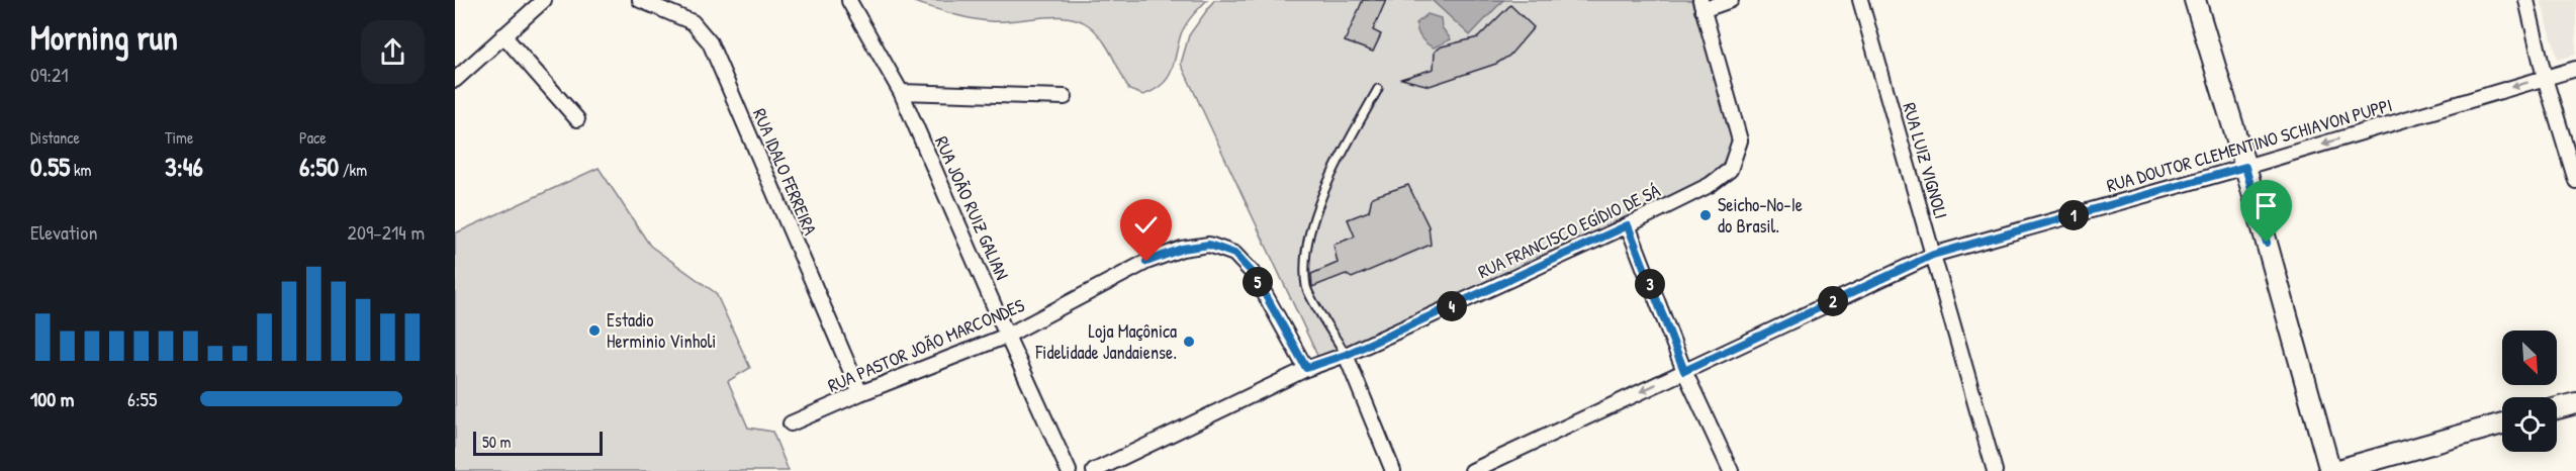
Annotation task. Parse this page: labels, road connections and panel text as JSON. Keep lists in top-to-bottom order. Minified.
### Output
{"streets":{"street":["RUA DOUTOR CLEMENTINO SCHIAVON PUPPI","RUA LUIZ VIGNOLI","RUA IDALO FERREIRA","RUA JOÃO RUIZ GALIAN","RUA FRANCISCO EGÍDIO DE SÁ","RUA PASTOR JOÃO MARCONDES"]},"crossings":[["RUA DOUTOR CLEMENTINO SCHIAVON PUPPI","RUA LUIZ VIGNOLI"],["RUA IDALO FERREIRA","RUA PASTOR JOÃO MARCONDES"],["RUA JOÃO RUIZ GALIAN","RUA PASTOR JOÃO MARCONDES"],["RUA FRANCISCO EGÍDIO DE SÁ","RUA PASTOR JOÃO MARCONDES"]],"one_way":["RUA DOUTOR CLEMENTINO SCHIAVON PUPPI"],"places":["Seicho-No-Ie do Brasil.","Estadio Herminio Vinholi","Loja Maçônica Fidelidade Jandaiense."],"scale_bar":"50 m","north":"bottom right","page":{"heading":["Morning run","09:21"],"stats":[["Distance","0.55 km"],["Time","3:46"],["Pace","6:50 /km"]],"pins":["1","5","3","2","4"],"chart":["Elevation","209–214 m"],"list":[{"name":"100 m","note":"6:55"}],"scale":"50 m"}}
